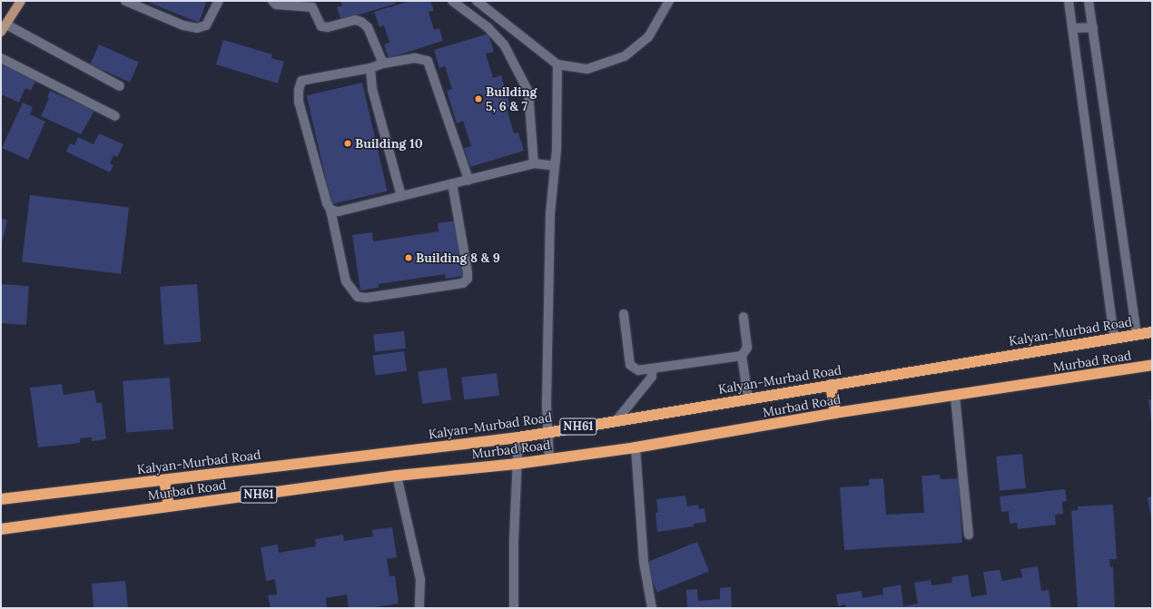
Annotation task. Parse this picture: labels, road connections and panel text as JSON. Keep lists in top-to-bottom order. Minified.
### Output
{"streets":{"highway":["Kalyan-Murbad Road","Murbad Road","NH61"]},"places":["Building 5, 6 & 7","Building 10","Building 8 & 9"]}
